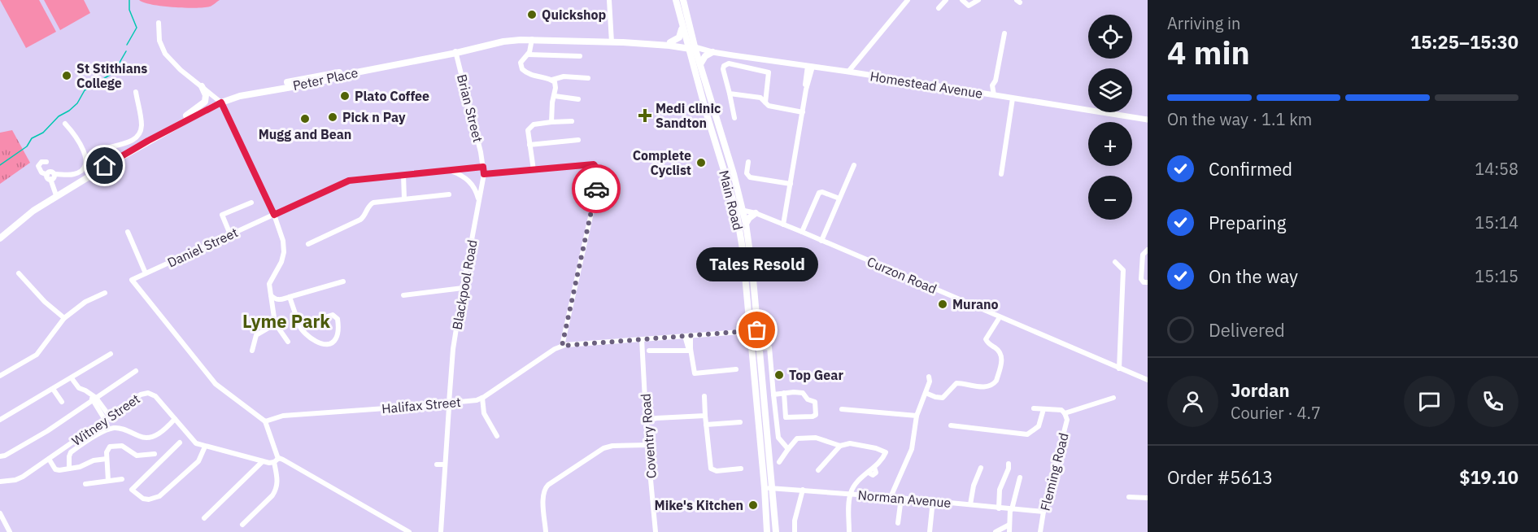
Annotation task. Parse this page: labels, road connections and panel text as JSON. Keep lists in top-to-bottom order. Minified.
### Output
{"streets":{"main road":["Peter Place","Main Road"],"street":["Homestead Avenue","Brian Street","Daniel Street","Curzon Road","Blackpool Road","Halifax Street","Witney Street","Coventry Road","Fleming Road","Norman Avenue"]},"crossings":[["Peter Place","Homestead Avenue"],["Peter Place","Brian Street"],["Peter Place","Main Road"],["Homestead Avenue","Main Road"],["Brian Street","Daniel Street"],["Brian Street","Blackpool Road"],["Main Road","Curzon Road"],["Main Road","Halifax Street"],["Main Road","Norman Avenue"],["Daniel Street","Blackpool Road"],["Daniel Street","Halifax Street"],["Blackpool Road","Halifax Street"],["Halifax Street","Coventry Road"],["Fleming Road","Norman Avenue"]],"districts":["Lyme Park"],"places":{"other":["Quickshop","St Stithians College","Plato Coffee","Pick n Pay","Mugg and Bean","Complete Cyclist","Murano","Tales Resold","Top Gear","Mike's Kitchen"],"health":["Medi clinic Sandton"]},"page":{"heading":["4 min","Arriving in","15:25–15:30"],"panel":["Jordan","Courier · 4.7","Order #5613","$19.10"],"map_buttons":["+","−"],"bar":"On the way · 1.1 km","list":[["Confirmed","14:58"],["Preparing","15:14"],["On the way","15:15"],"Delivered"],"bubble":"Tales Resold"}}
